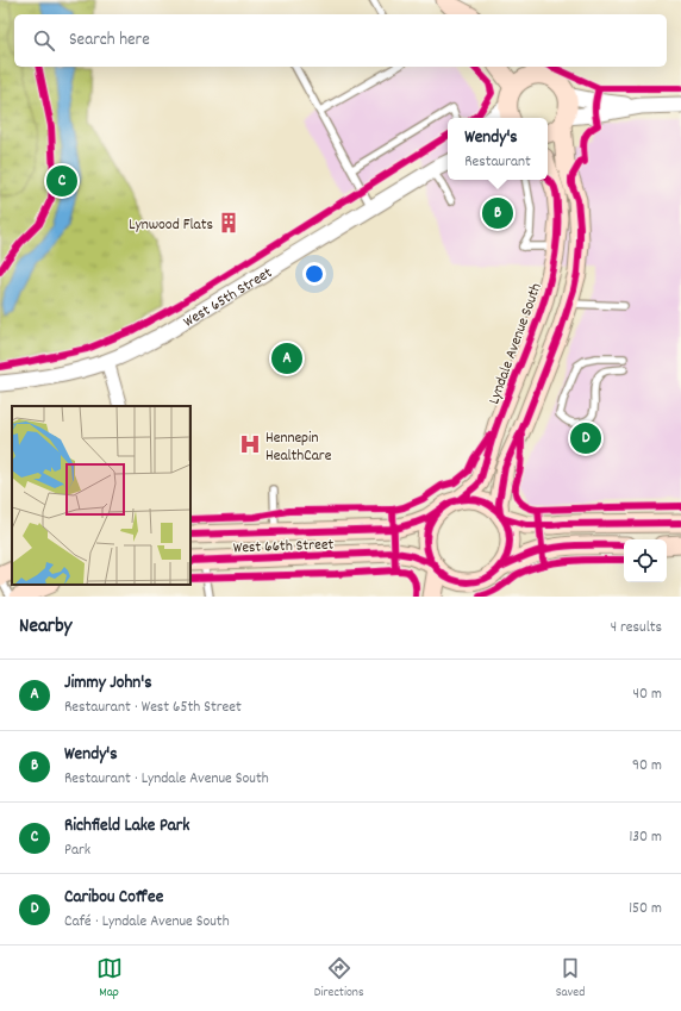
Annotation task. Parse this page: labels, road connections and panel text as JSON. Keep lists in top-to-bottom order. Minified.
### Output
{"streets":{"main road":["Lyndale Avenue South","West 66th Street"],"street":["West 65th Street"]},"crossings":[["Lyndale Avenue South","West 66th Street"]],"places":{"building":["Lynwood Flats"],"hospital":["Hennepin HealthCare"]},"page":{"search":"Search here","popup":["Wendy's","Restaurant"],"pins":["C","B","A","D"],"heading":["Nearby","4 results"],"list":[{"mark":"A","name":"Jimmy John's","note":"Restaurant · West 65th Street","value":"40 m"},{"mark":"B","name":"Wendy's","note":"Restaurant · Lyndale Avenue South","value":"90 m"},{"mark":"C","name":"Richfield Lake Park","note":"Park","value":"130 m"},{"mark":"D","name":"Caribou Coffee","note":"Café · Lyndale Avenue South","value":"150 m"}],"nav":["Map","Directions","Saved"]}}
